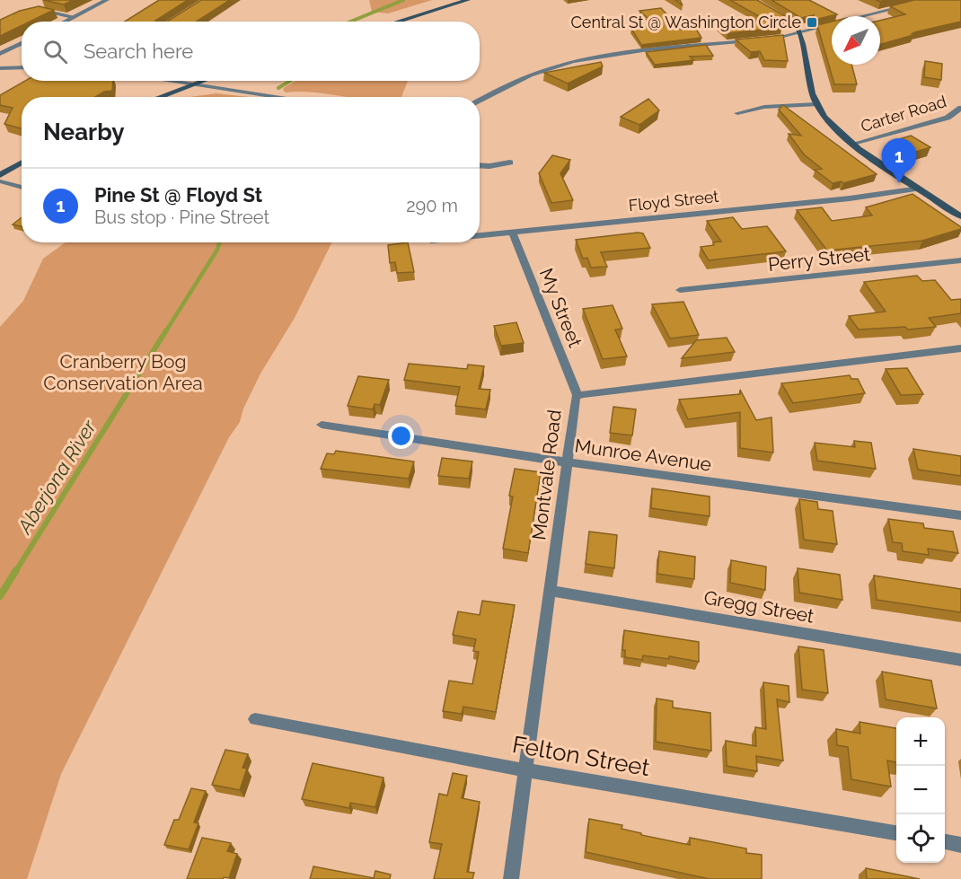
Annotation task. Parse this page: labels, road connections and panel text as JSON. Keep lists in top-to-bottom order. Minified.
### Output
{"streets":{"street":["Carter Road","Floyd Street","Perry Street","My Street","Munroe Avenue","Montvale Road","Gregg Street","Felton Street"]},"crossings":[["Floyd Street","My Street"],["My Street","Montvale Road"],["Munroe Avenue","Montvale Road"],["Montvale Road","Gregg Street"],["Montvale Road","Felton Street"]],"water":["Aberjona River"],"parks":["Cranberry Bog Conservation Area"],"places":{"transit":["Central St @ Washington Circle"]},"north":"bottom left","page":{"search":"Search here","heading":"Nearby","pins":"1","list":[{"mark":"1","name":"Pine St @ Floyd St","note":"Bus stop · Pine Street","value":"290 m"}],"map_buttons":["+","−"]}}
